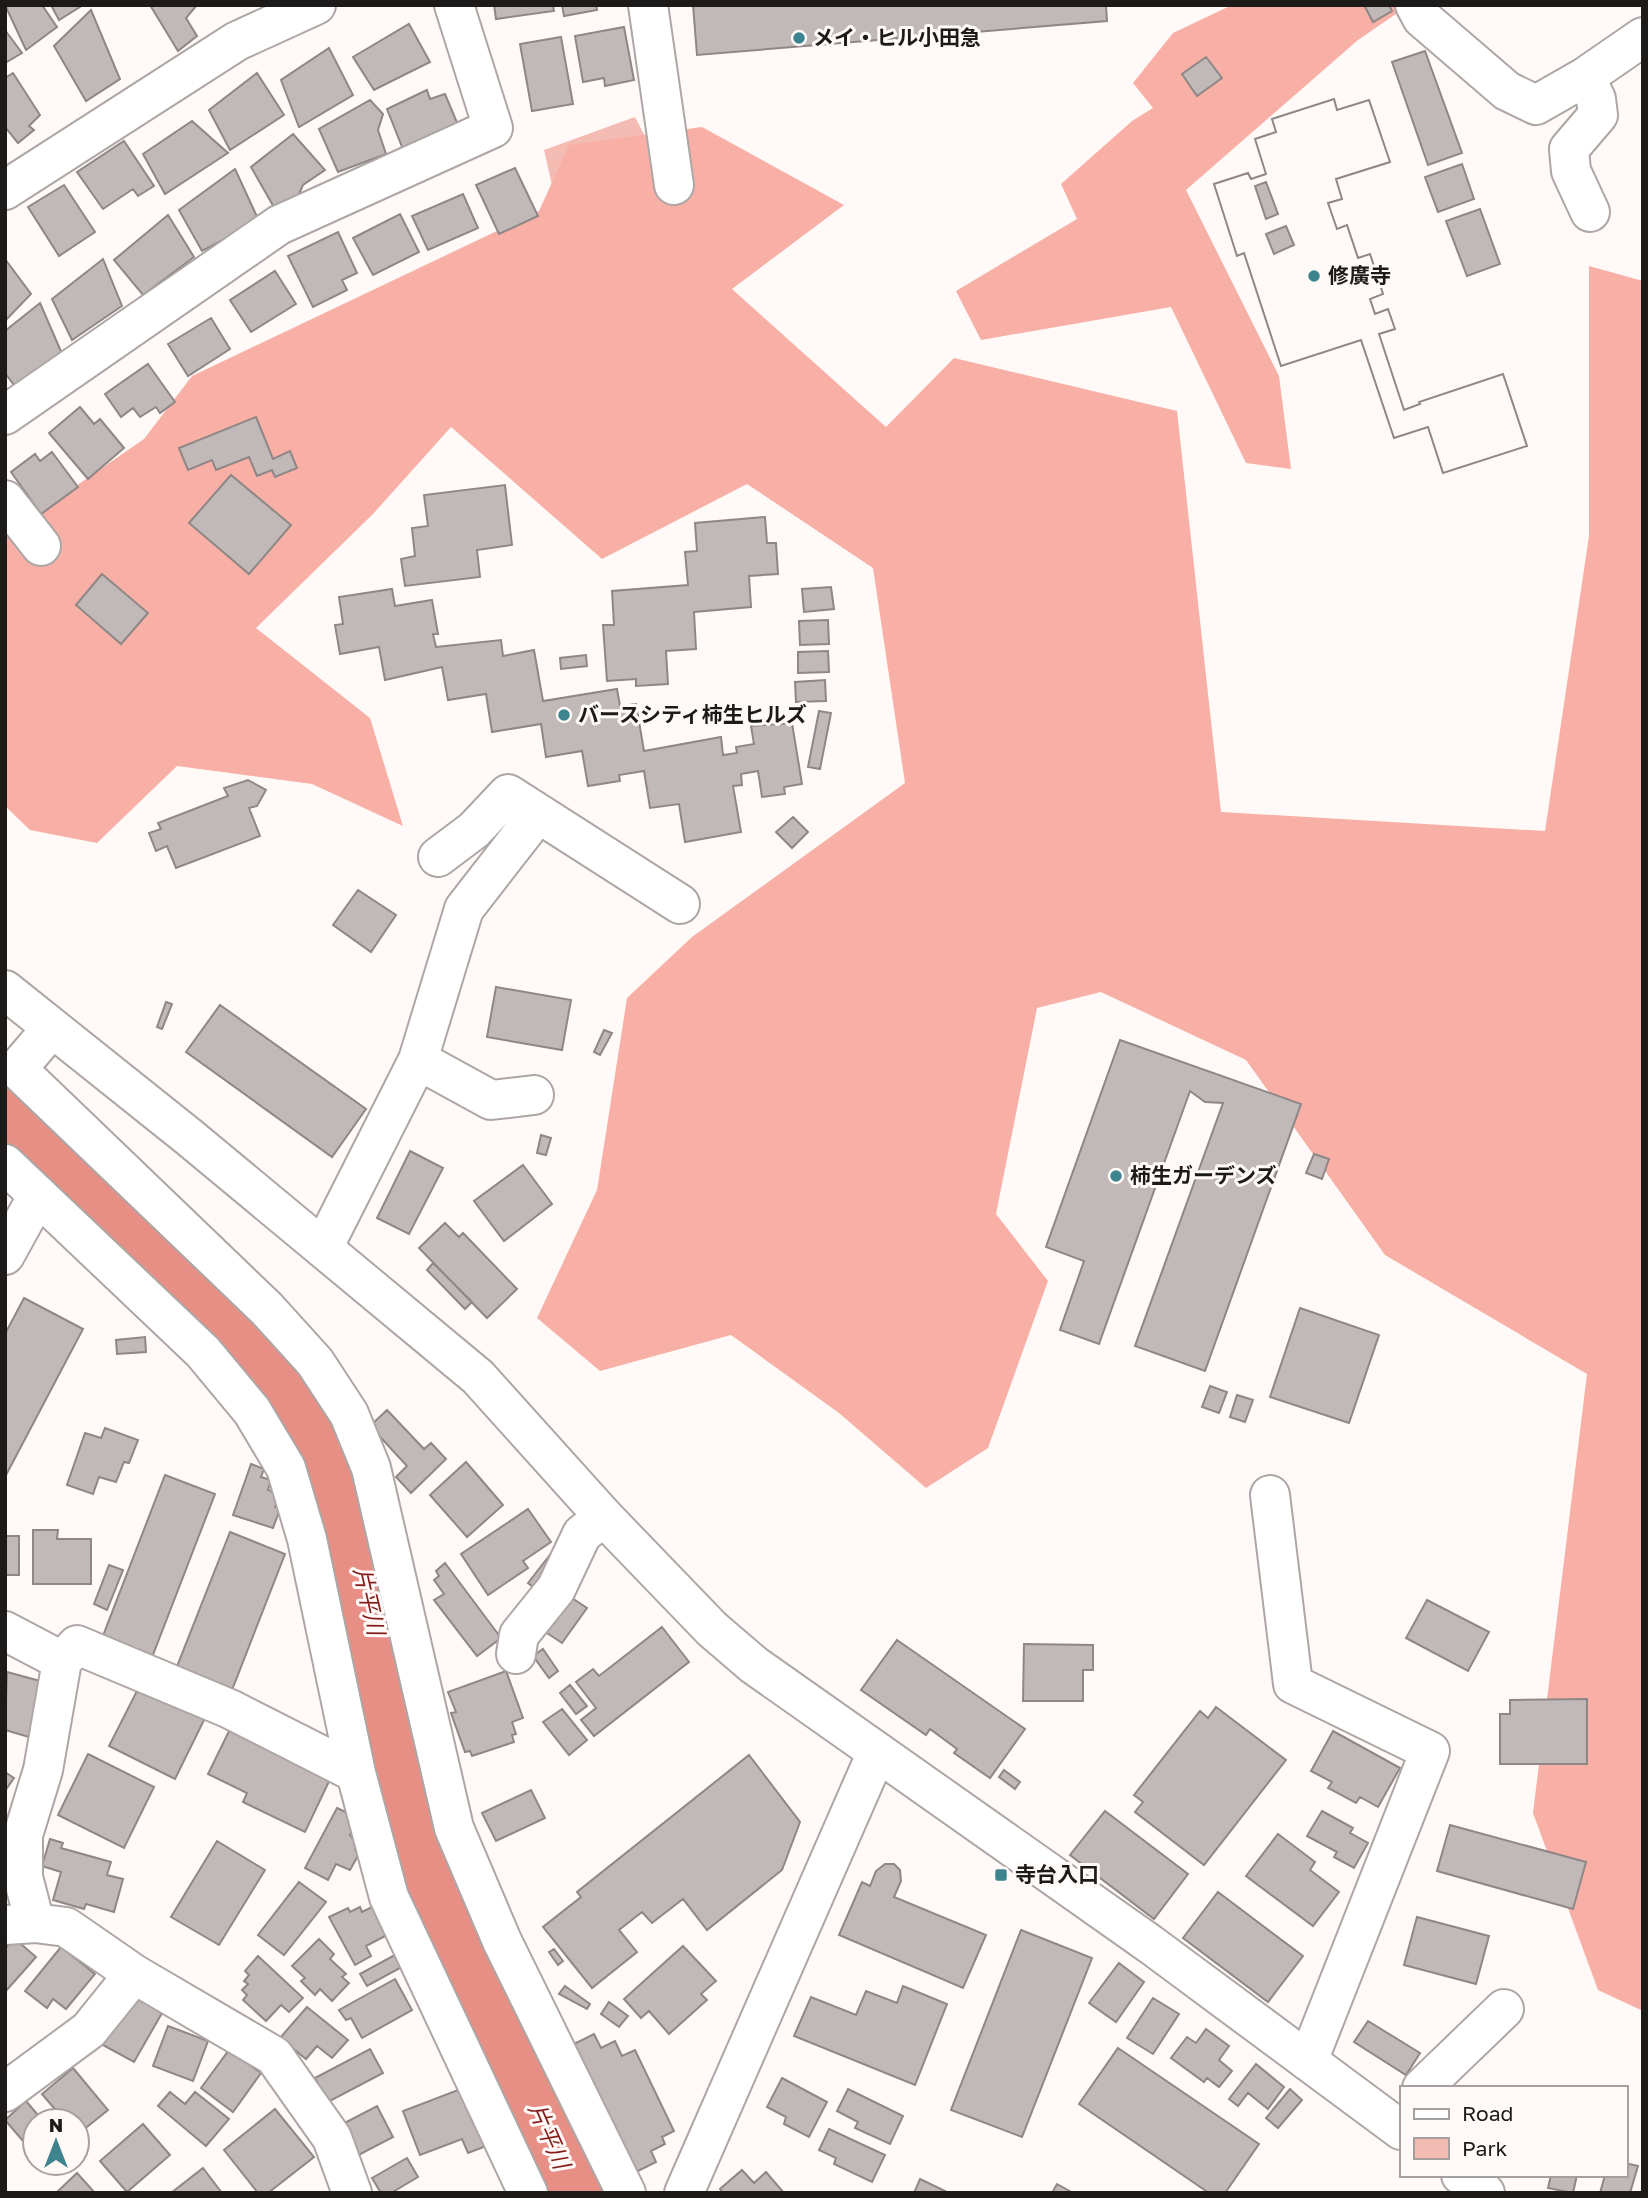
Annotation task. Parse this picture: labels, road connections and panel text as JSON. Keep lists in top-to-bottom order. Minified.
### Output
{"water":["片平川"],"places":{"other":["メイ・ヒル小田急","修廣寺","バースシティ柿生ヒルズ","柿生ガーデンズ"],"transit":["寺台入口"]},"legend":["Road","Park"],"north":"top"}
